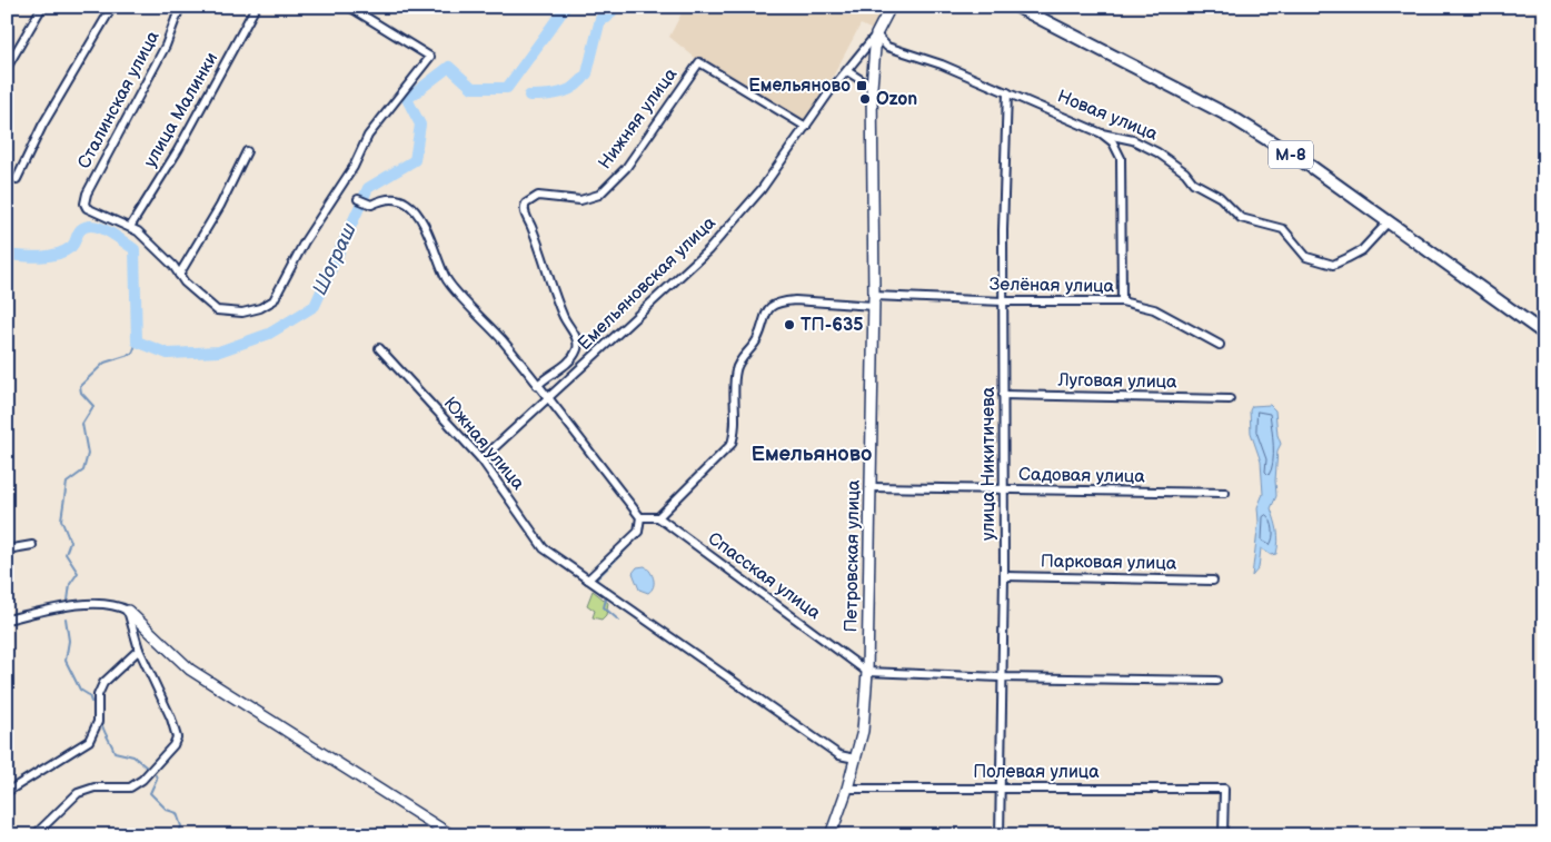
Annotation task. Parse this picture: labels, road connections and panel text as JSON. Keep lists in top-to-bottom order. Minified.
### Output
{"streets":{"main road":["М-8"],"street":["Сталинская улица","улица Малинки","Новая улица","Нижняя улица","Емельяновская улица","Зелёная улица","Луговая улица","Южная улица","улица Никитичева","Садовая улица","Петровская улица","Парковая улица","Спасская улица","Полевая улица"]},"crossings":[["Сталинская улица","улица Малинки"],["Новая улица","М-8"],["Новая улица","Емельяновская улица"],["Новая улица","улица Никитичева"],["Новая улица","Петровская улица"],["Нижняя улица","Емельяновская улица"],["Емельяновская улица","Южная улица"],["Емельяновская улица","Петровская улица"],["Зелёная улица","улица Никитичева"],["Зелёная улица","Петровская улица"],["Зелёная улица","Спасская улица"],["Луговая улица","улица Никитичева"],["улица Никитичева","Садовая улица"],["улица Никитичева","Парковая улица"],["улица Никитичева","Полевая улица"],["Садовая улица","Петровская улица"],["Петровская улица","Спасская улица"],["Петровская улица","Полевая улица"]],"districts":["Емельяново"],"water":["Шограш"],"places":{"transit":["Емельяново"],"other":["Ozon","ТП-635"]}}
